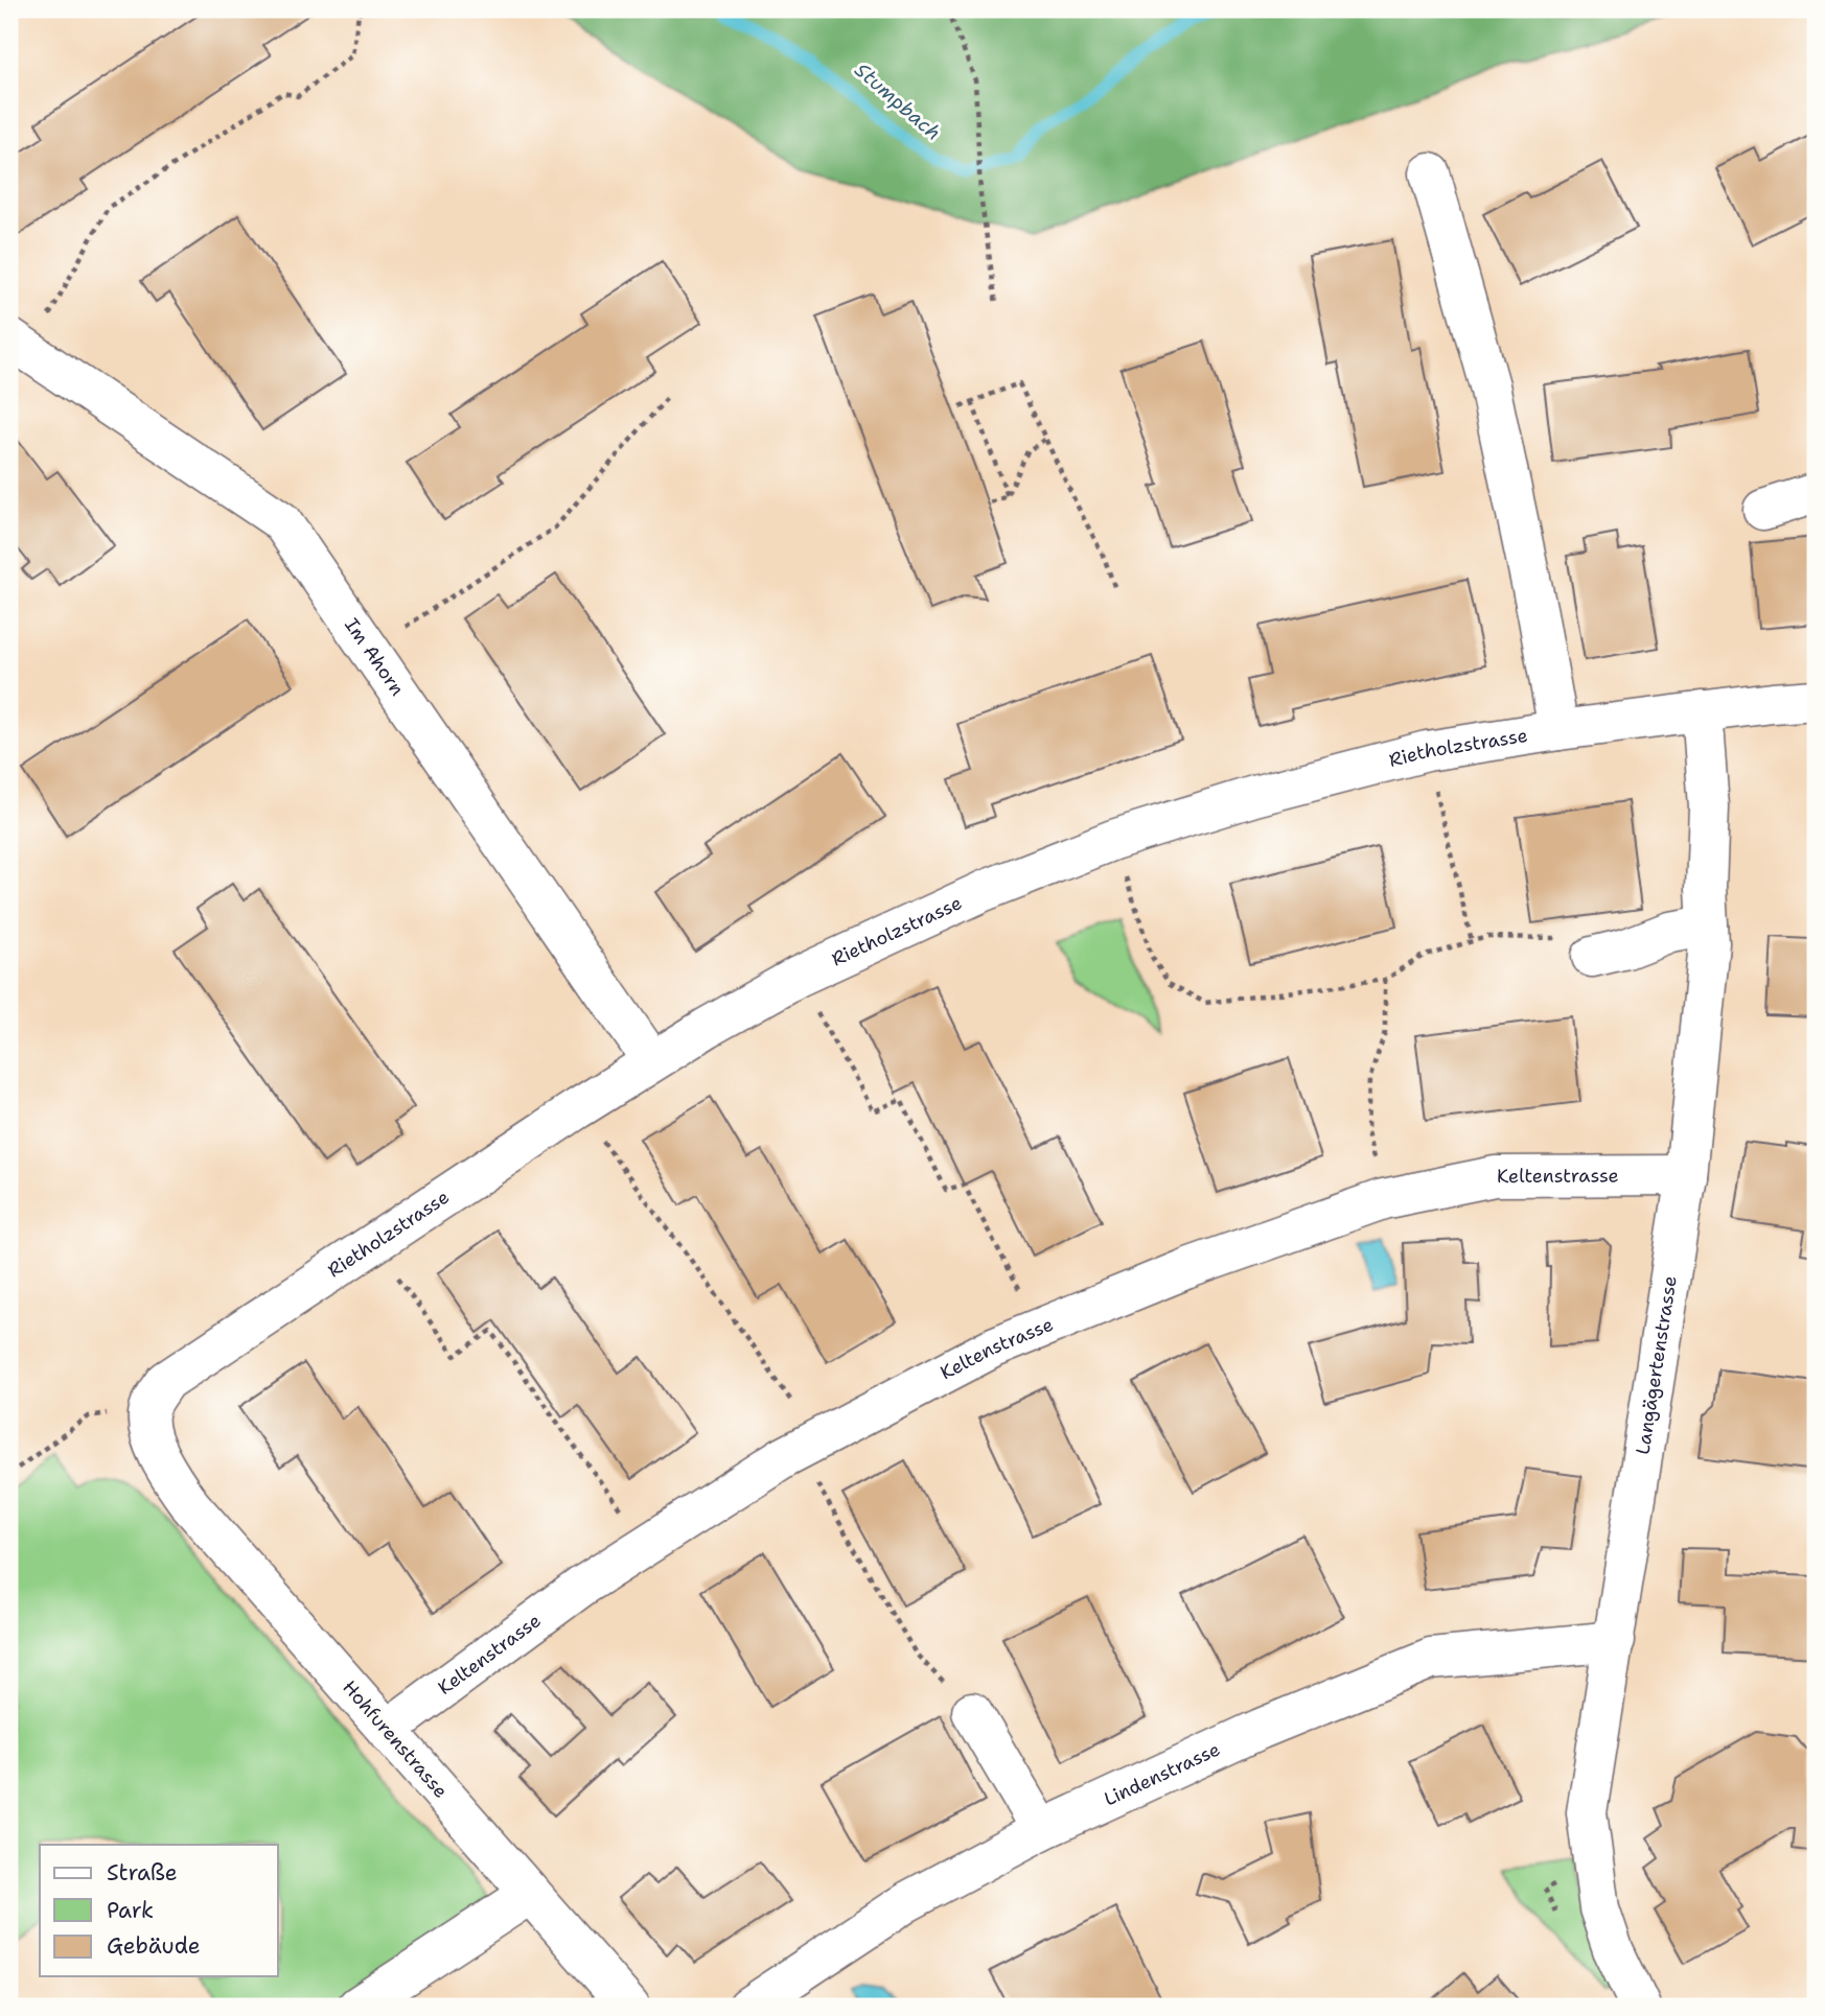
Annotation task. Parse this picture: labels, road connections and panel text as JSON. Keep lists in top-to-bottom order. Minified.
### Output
{"streets":{"street":["Im Ahorn","Rietholzstrasse","Keltenstrasse","Langägertenstrasse","Hohfurenstrasse","Lindenstrasse"]},"crossings":[["Im Ahorn","Rietholzstrasse"],["Rietholzstrasse","Langägertenstrasse"],["Rietholzstrasse","Hohfurenstrasse"],["Keltenstrasse","Langägertenstrasse"],["Keltenstrasse","Hohfurenstrasse"],["Langägertenstrasse","Lindenstrasse"]],"water":["Stumpbach"],"legend":["Straße","Park","Gebäude"]}
